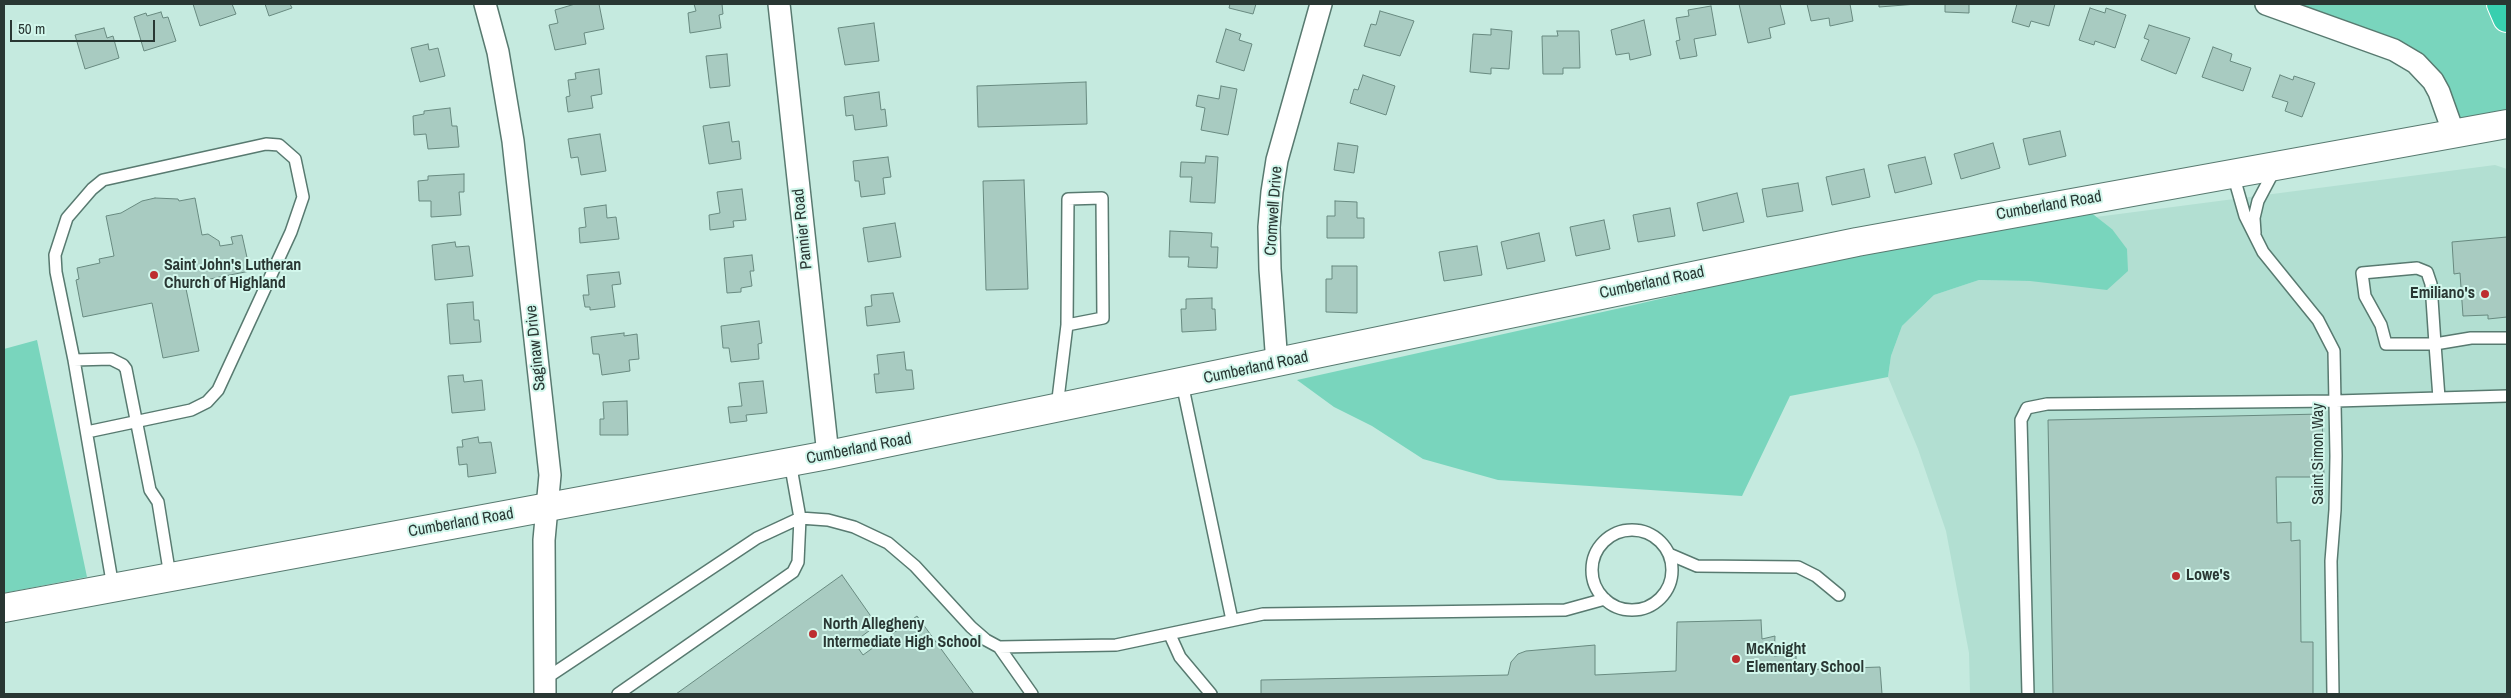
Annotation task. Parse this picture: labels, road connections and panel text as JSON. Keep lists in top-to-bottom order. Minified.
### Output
{"streets":{"main road":["Cumberland Road"],"street":["Cromwell Drive","Pannier Road","Saginaw Drive"],"lane":["Saint Simon Way"]},"crossings":[["Cumberland Road","Cromwell Drive"],["Cumberland Road","Pannier Road"],["Cumberland Road","Saginaw Drive"],["Cumberland Road","Saint Simon Way"]],"places":["Saint John's Lutheran Church of Highland","Emiliano's","Lowe's","North Allegheny Intermediate High School","McKnight Elementary School"],"scale_bar":"50 m"}
